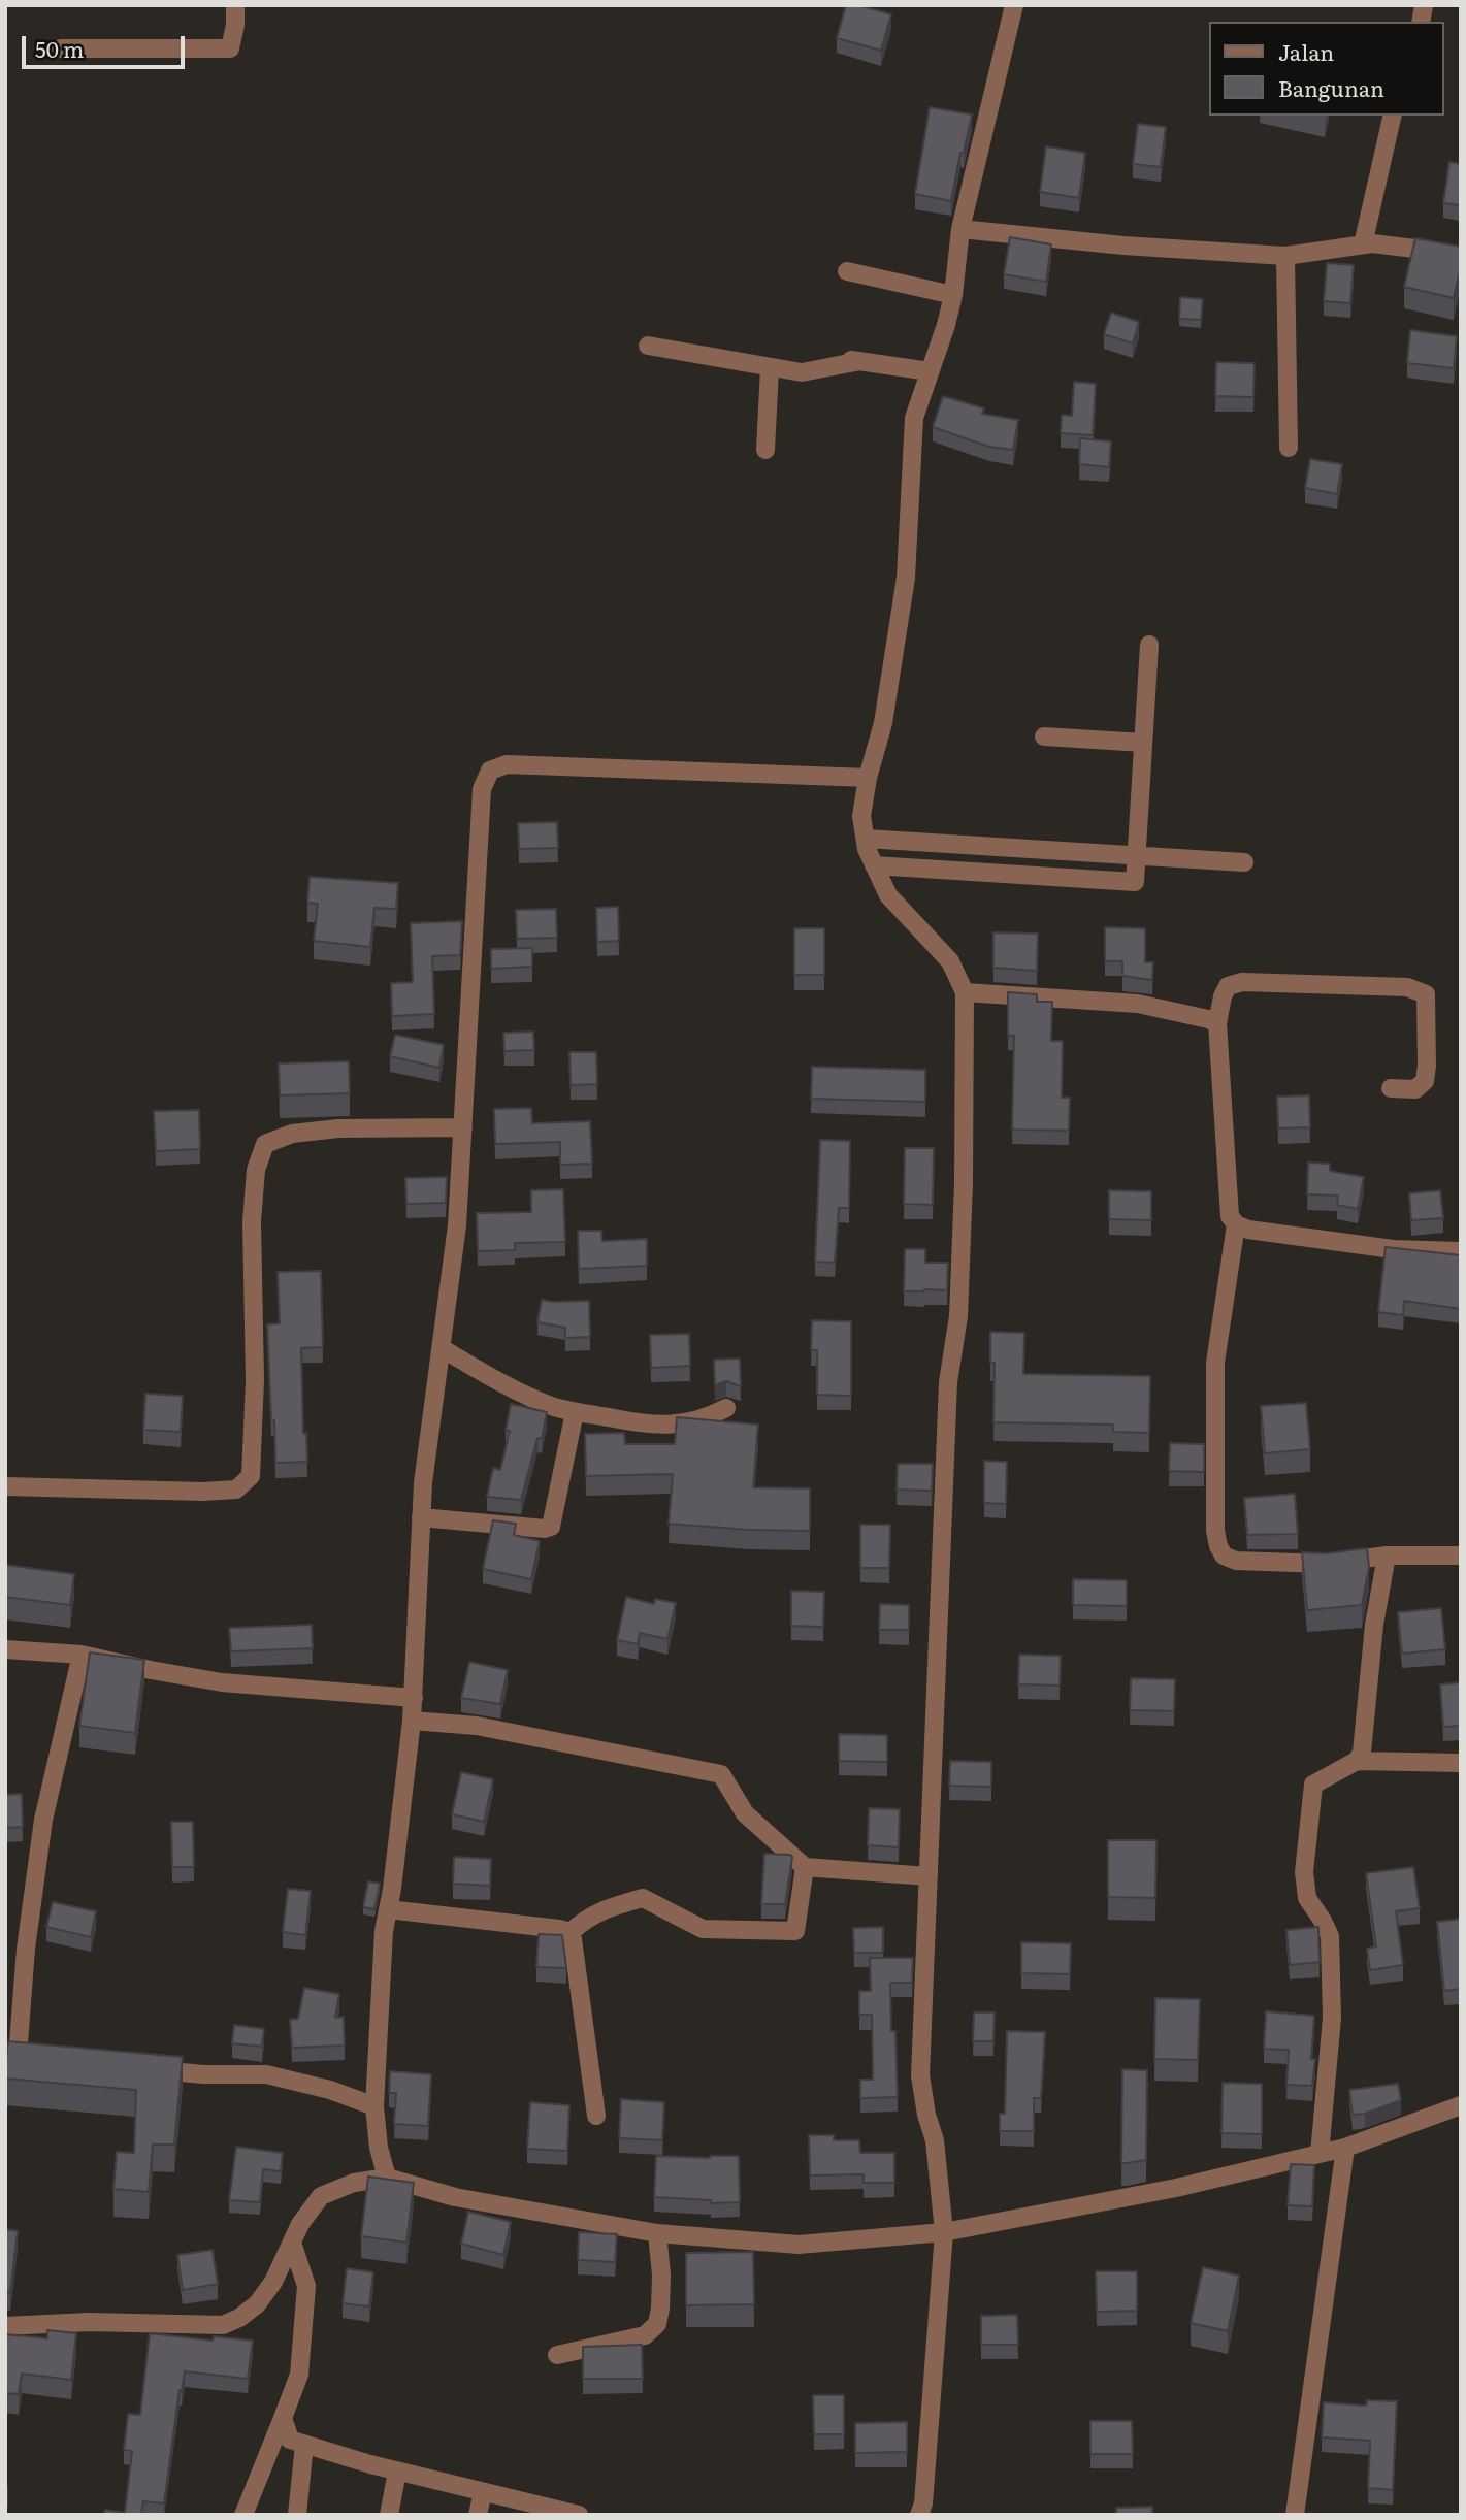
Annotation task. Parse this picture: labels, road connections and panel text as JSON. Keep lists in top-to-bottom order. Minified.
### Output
{"legend":["Jalan","Bangunan"],"scale_bar":"50 m"}
